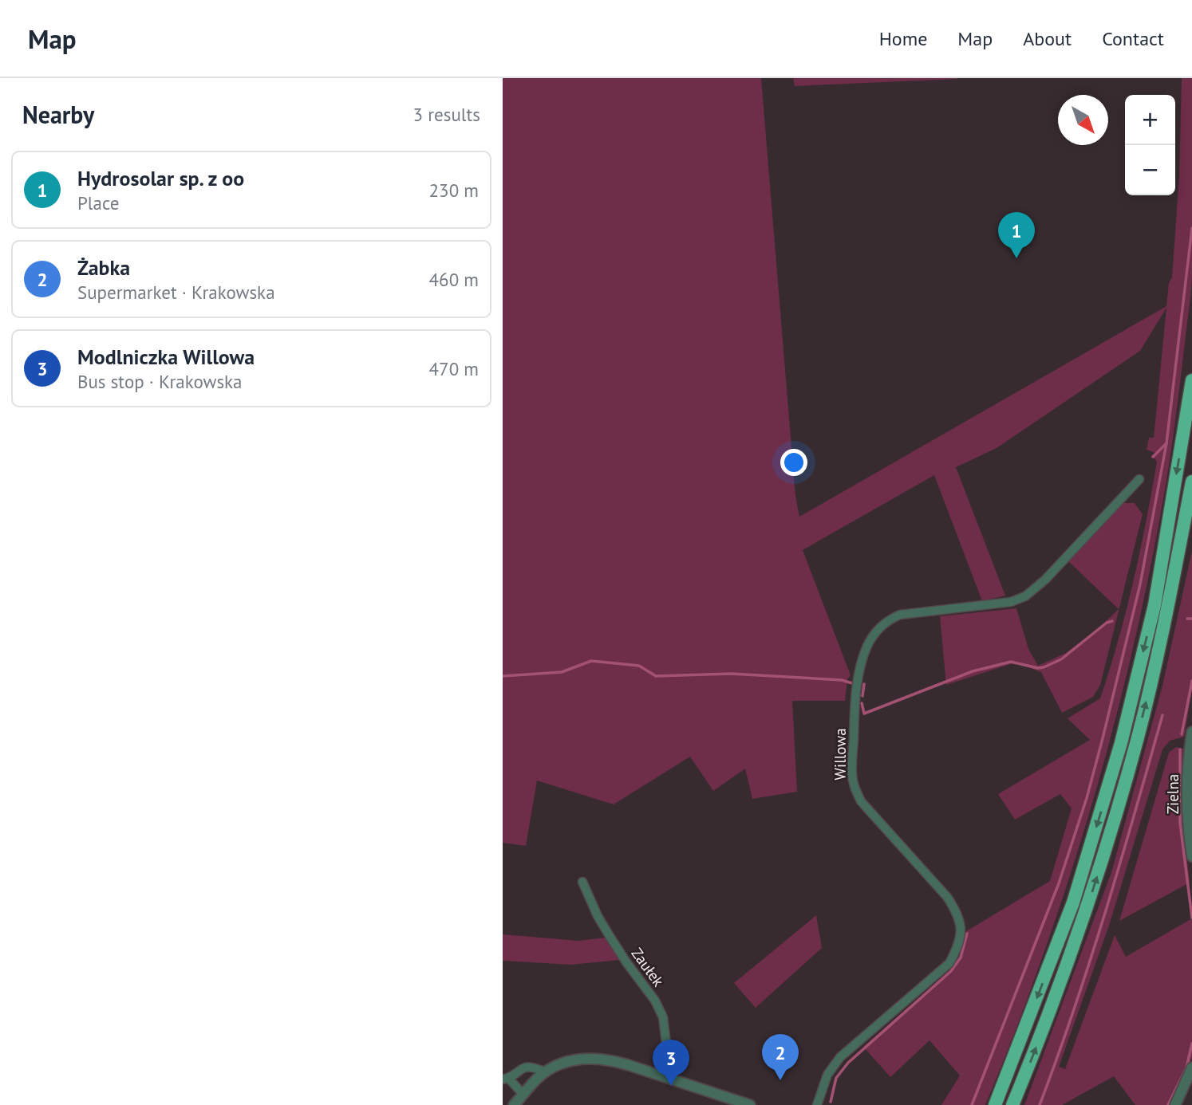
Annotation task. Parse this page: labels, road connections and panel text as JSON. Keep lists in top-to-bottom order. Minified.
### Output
{"streets":{"street":["Willowa","Zielna","Zaułek"]},"north":"bottom right","page":{"header":"Map","nav":["Home","Map","About","Contact"],"heading":["Nearby","3 results"],"map_buttons":["+","−"],"list":[{"mark":"1","name":"Hydrosolar sp. z oo","note":"Place","value":"230 m"},{"mark":"2","name":"Żabka","note":"Supermarket · Krakowska","value":"460 m"},{"mark":"3","name":"Modlniczka Willowa","note":"Bus stop · Krakowska","value":"470 m"}],"pins":["1","2","3"]}}
